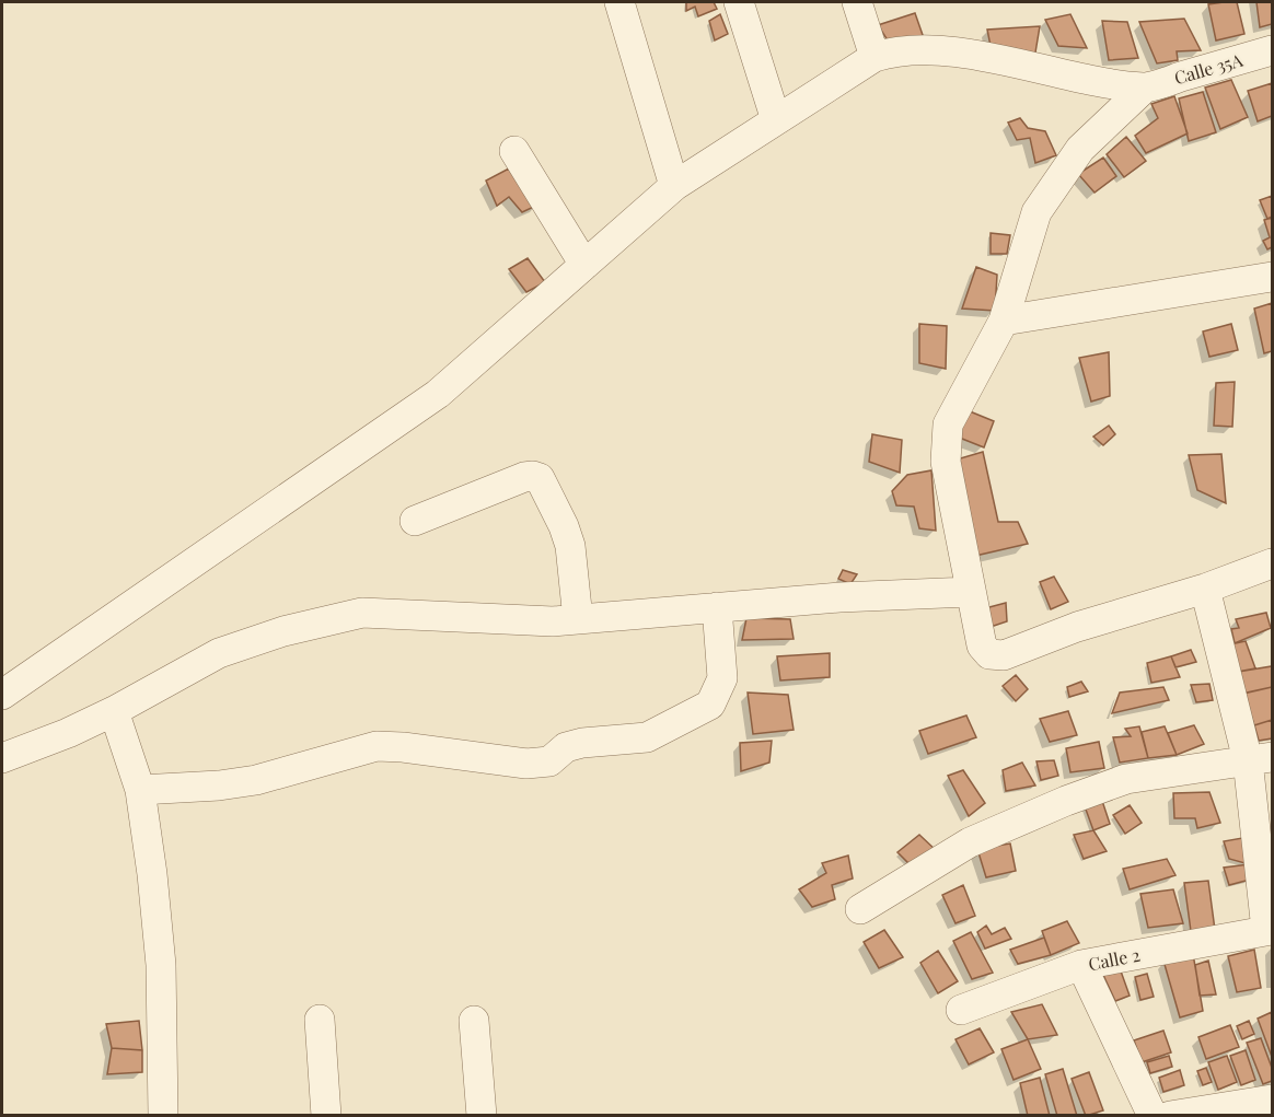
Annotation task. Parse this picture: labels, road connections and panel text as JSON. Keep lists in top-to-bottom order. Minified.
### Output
{"streets":{"street":["Calle 35A","Calle 2"]}}
